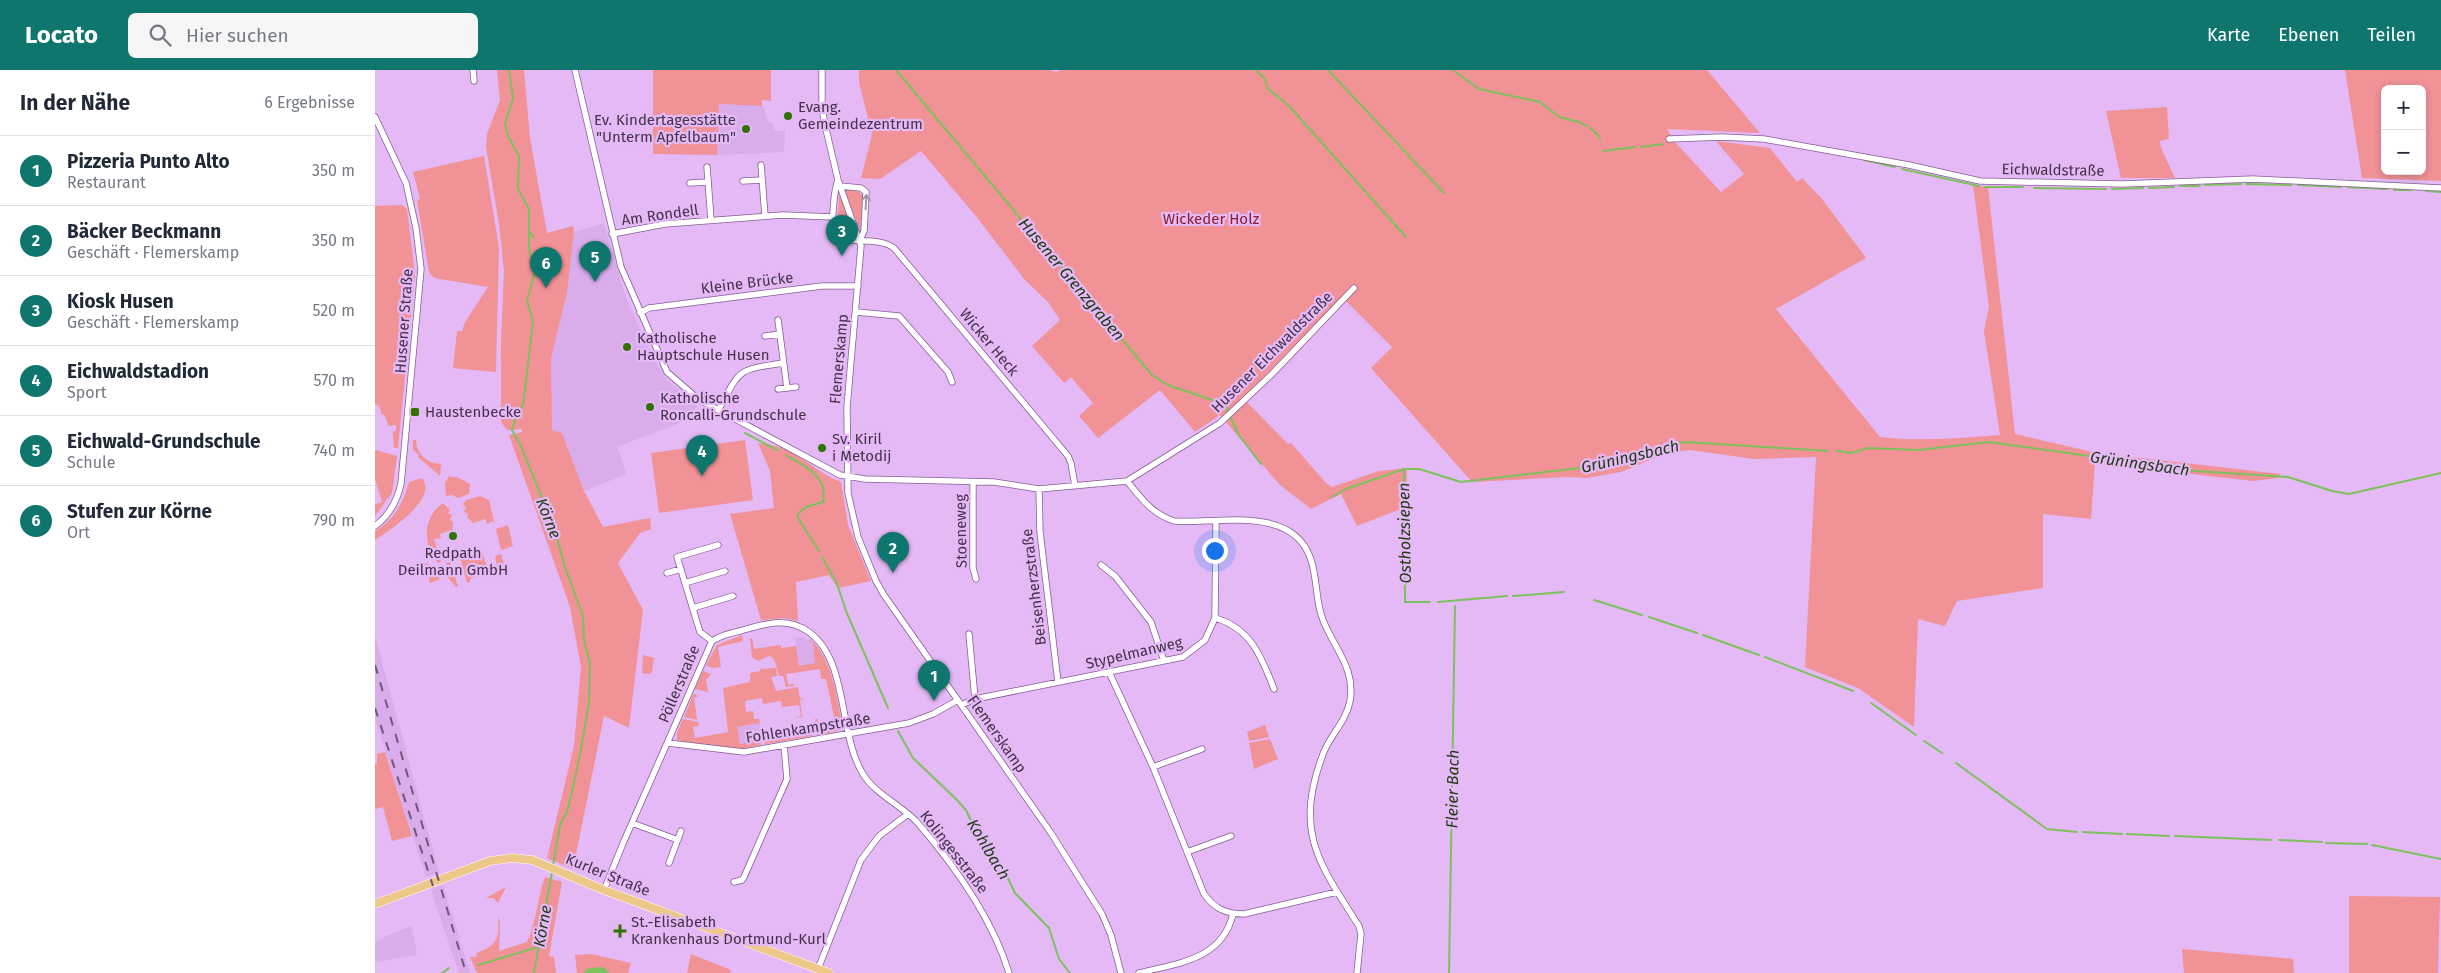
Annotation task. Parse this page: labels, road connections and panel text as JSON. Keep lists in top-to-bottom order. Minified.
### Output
{"streets":{"main road":["Kurler Straße"],"street":["Eichwaldstraße","Am Rondell","Kleine Brücke","Husener Straße","Wicker Heck","Husener Eichwaldstraße","Flemerskamp","Stoeneweg","Beisenherzstraße","Stypelmanweg","Pöllerstraße","Fohlenkampstraße","Kolingesstraße"]},"crossings":[["Am Rondell","Husener Eichwaldstraße"],["Am Rondell","Flemerskamp"],["Kleine Brücke","Husener Eichwaldstraße"],["Kleine Brücke","Flemerskamp"],["Wicker Heck","Husener Eichwaldstraße"],["Wicker Heck","Flemerskamp"],["Husener Eichwaldstraße","Flemerskamp"],["Husener Eichwaldstraße","Stoeneweg"],["Husener Eichwaldstraße","Beisenherzstraße"],["Flemerskamp","Stypelmanweg"],["Flemerskamp","Fohlenkampstraße"],["Beisenherzstraße","Stypelmanweg"],["Stypelmanweg","Fohlenkampstraße"],["Pöllerstraße","Fohlenkampstraße"],["Pöllerstraße","Kolingesstraße"],["Fohlenkampstraße","Kolingesstraße"]],"water":["Husener Grenzgraben","Grüningsbach","Körne","Ostholzsiepen","Fleier Bach","Kohlbach"],"parks":["Wickeder Holz"],"places":{"other":["Evang. Gemeindezentrum","Ev. Kindertagesstätte \"Unterm Apfelbaum\"","Katholische Hauptschule Husen","Katholische Roncalli-Grundschule","Sv. Kiril i Metodij","Redpath Deilmann GmbH"],"transit":["Haustenbecke"],"health":["St.-Elisabeth Krankenhaus Dortmund-Kurl"]},"page":{"header":"Locato","search":"Hier suchen","nav":["Karte","Ebenen","Teilen"],"heading":["In der Nähe","6 Ergebnisse"],"map_buttons":["+","−"],"list":[{"mark":"1","name":"Pizzeria Punto Alto","note":"Restaurant","value":"350 m"},{"mark":"2","name":"Bäcker Beckmann","note":"Geschäft · Flemerskamp","value":"350 m"},{"mark":"3","name":"Kiosk Husen","note":"Geschäft · Flemerskamp","value":"520 m"},{"mark":"4","name":"Eichwaldstadion","note":"Sport","value":"570 m"},{"mark":"5","name":"Eichwald-Grundschule","note":"Schule","value":"740 m"},{"mark":"6","name":"Stufen zur Körne","note":"Ort","value":"790 m"}],"pins":["3","5","6","4","2","1"]}}
